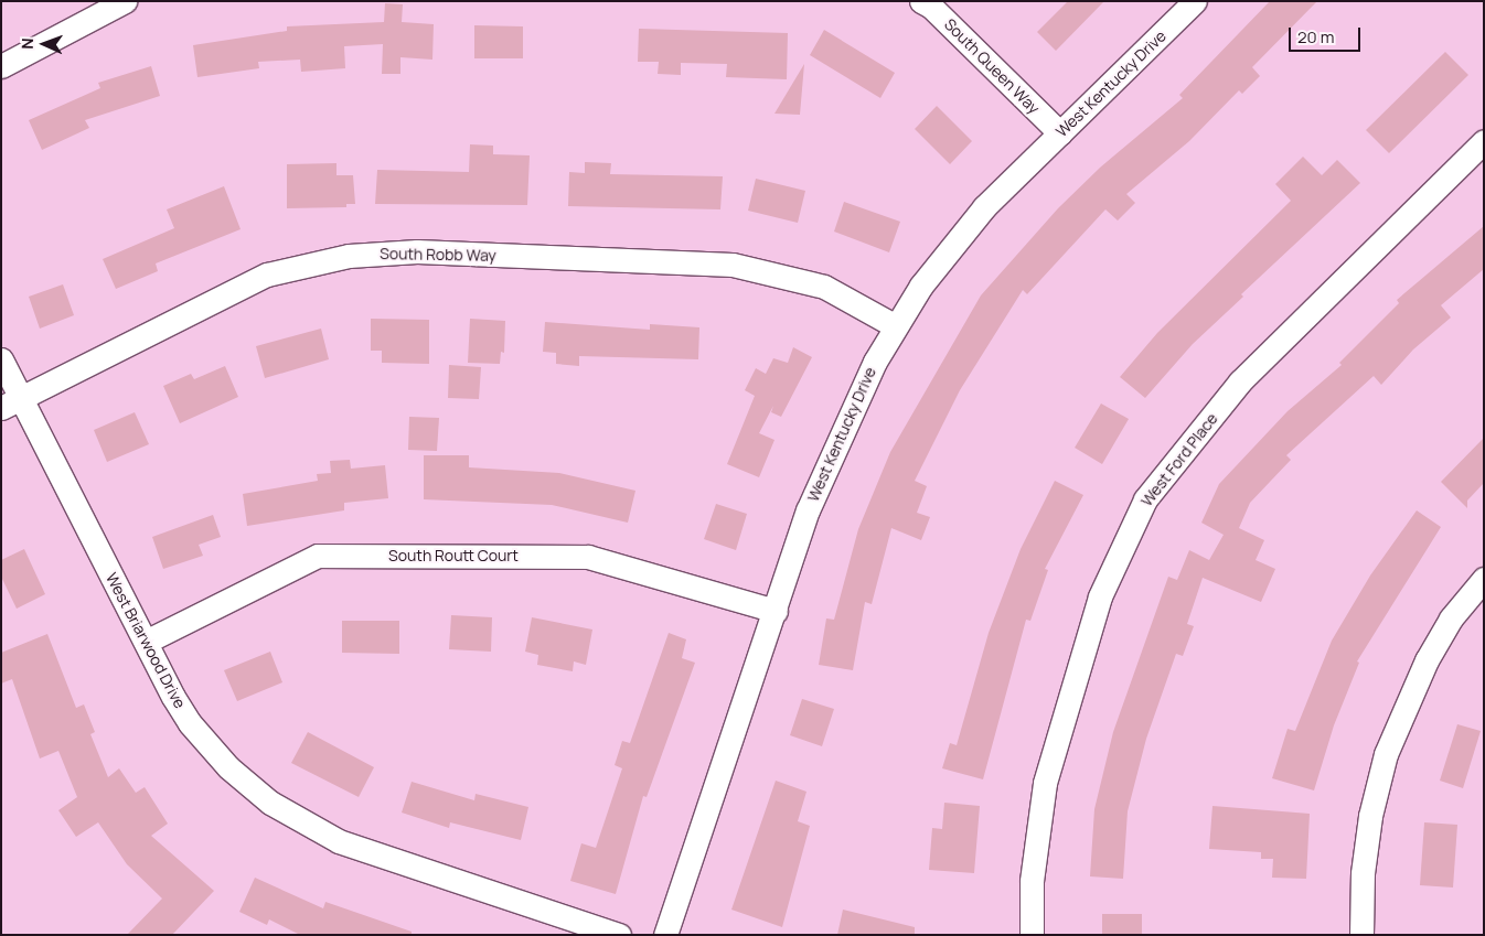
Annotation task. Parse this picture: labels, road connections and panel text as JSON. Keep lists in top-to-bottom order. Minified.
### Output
{"streets":{"street":["South Queen Way","West Kentucky Drive","South Robb Way","West Ford Place","South Routt Court","West Briarwood Drive"]},"crossings":[["South Queen Way","West Kentucky Drive"],["West Kentucky Drive","South Robb Way"],["West Kentucky Drive","South Routt Court"],["South Robb Way","West Briarwood Drive"],["South Routt Court","West Briarwood Drive"]],"scale_bar":"20 m","north":"left"}
